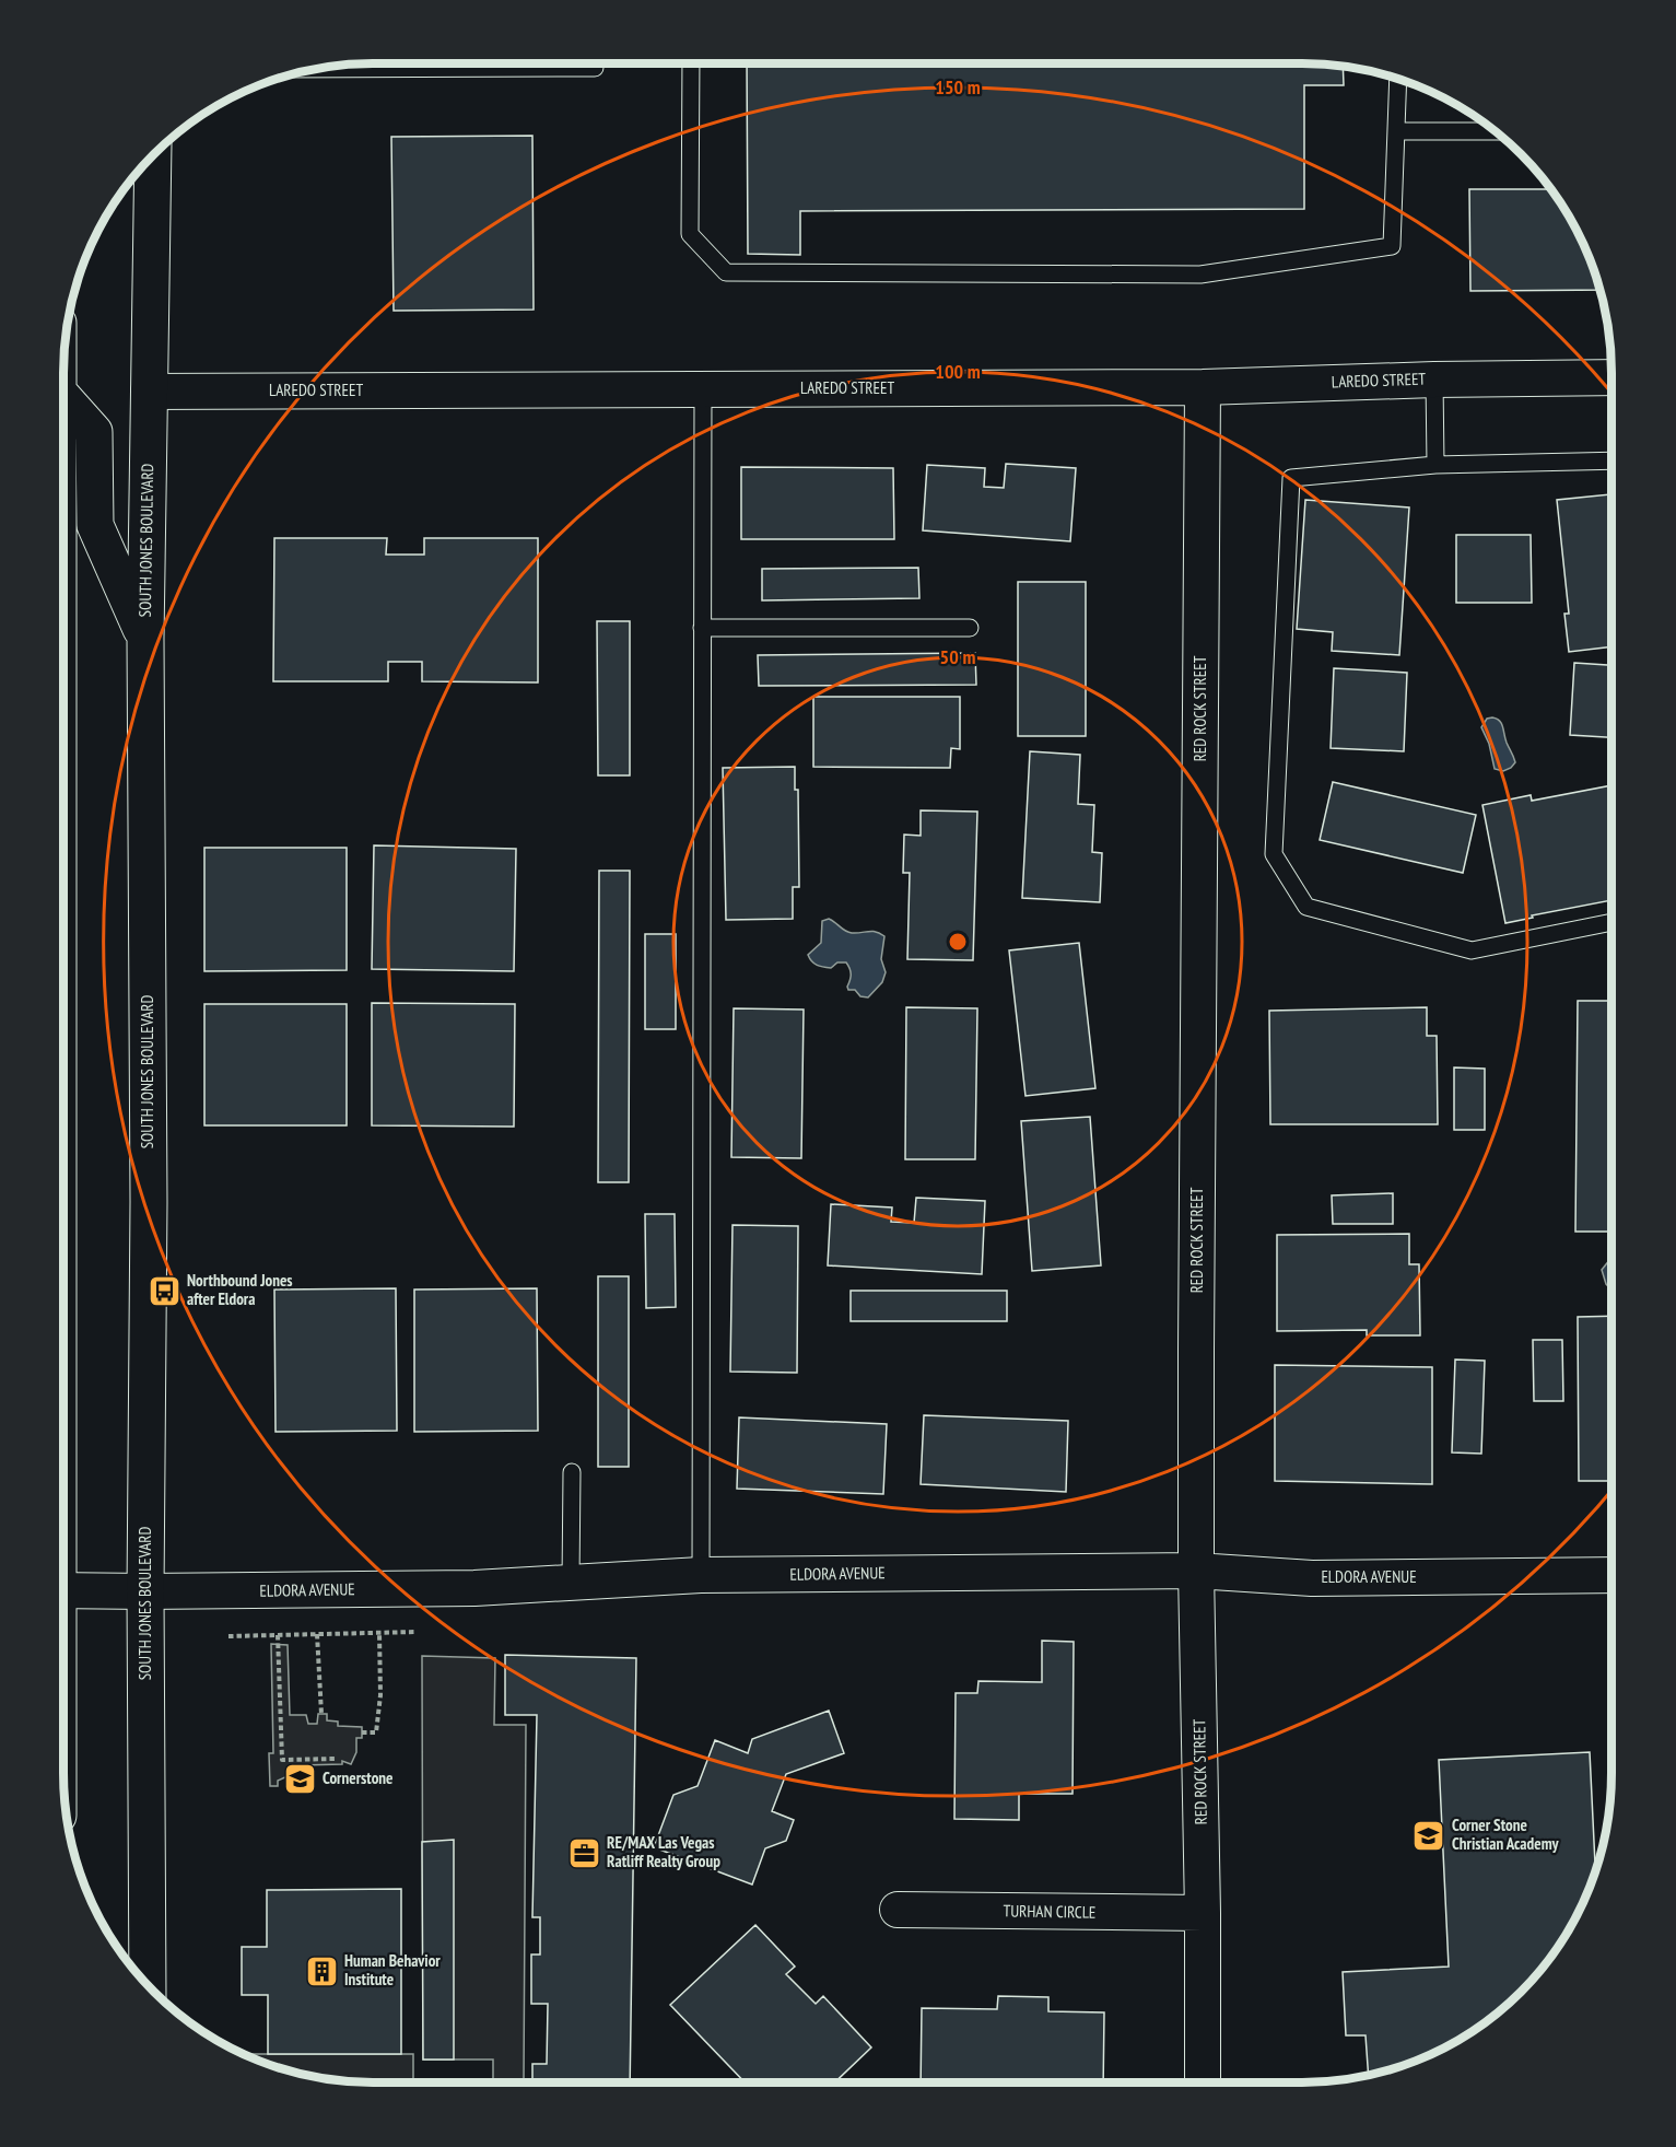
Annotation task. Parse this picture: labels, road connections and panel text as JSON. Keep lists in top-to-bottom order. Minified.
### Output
{"streets":{"main road":["SOUTH JONES BOULEVARD"],"street":["LAREDO STREET","RED ROCK STREET","ELDORA AVENUE","TURHAN CIRCLE"]},"crossings":[["LAREDO STREET","SOUTH JONES BOULEVARD"],["LAREDO STREET","RED ROCK STREET"],["SOUTH JONES BOULEVARD","ELDORA AVENUE"],["RED ROCK STREET","ELDORA AVENUE"],["RED ROCK STREET","TURHAN CIRCLE"]],"places":{"bus stop":["Northbound Jones after Eldora"],"school or university":["Cornerstone","Corner Stone Christian Academy"],"office":["RE/MAX Las Vegas Ratliff Realty Group"],"building":["Human Behavior Institute"]},"rings":["150 m","100 m","50 m"]}
